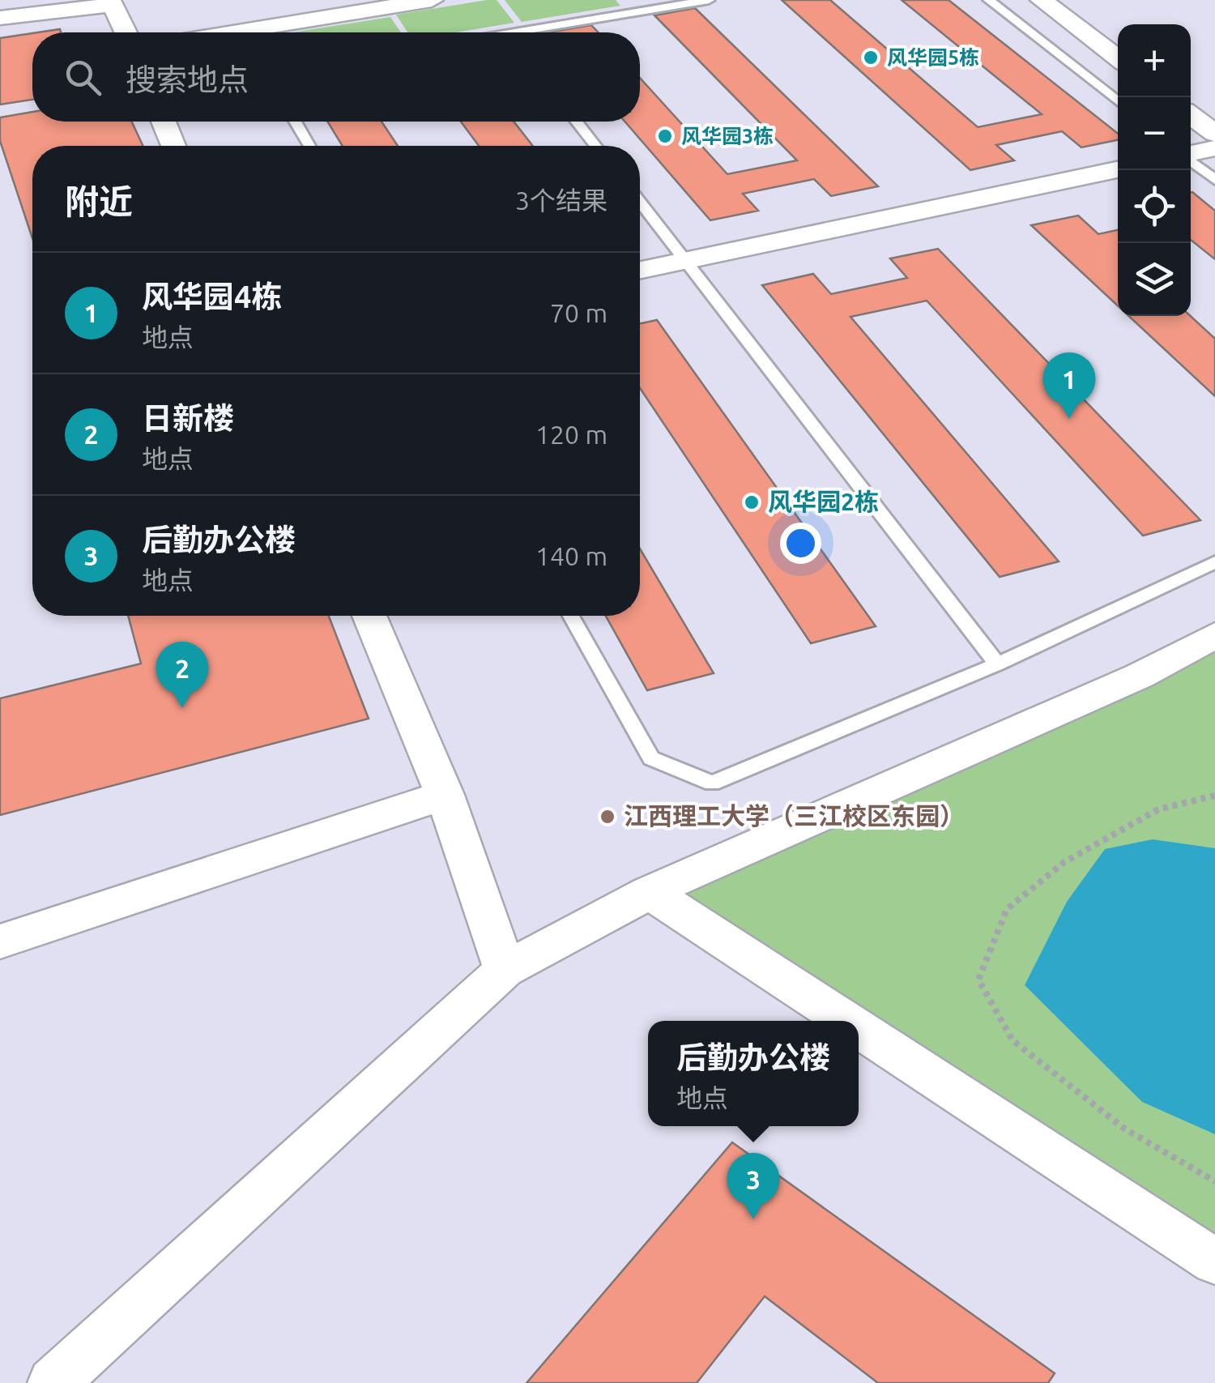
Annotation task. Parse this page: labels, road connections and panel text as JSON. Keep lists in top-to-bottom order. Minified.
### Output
{"places":["风华园5栋","风华园3栋","风华园2栋","江西理工大学（三江校区东园）"],"page":{"map_buttons":["+","−"],"search":"搜索地点","heading":["附近","3个结果"],"list":[{"mark":"1","name":"风华园4栋","note":"地点","value":"70 m"},{"mark":"2","name":"日新楼","note":"地点","value":"120 m"},{"mark":"3","name":"后勤办公楼","note":"地点","value":"140 m"}],"pins":["1","2","3"],"popup":["后勤办公楼","地点"]}}
